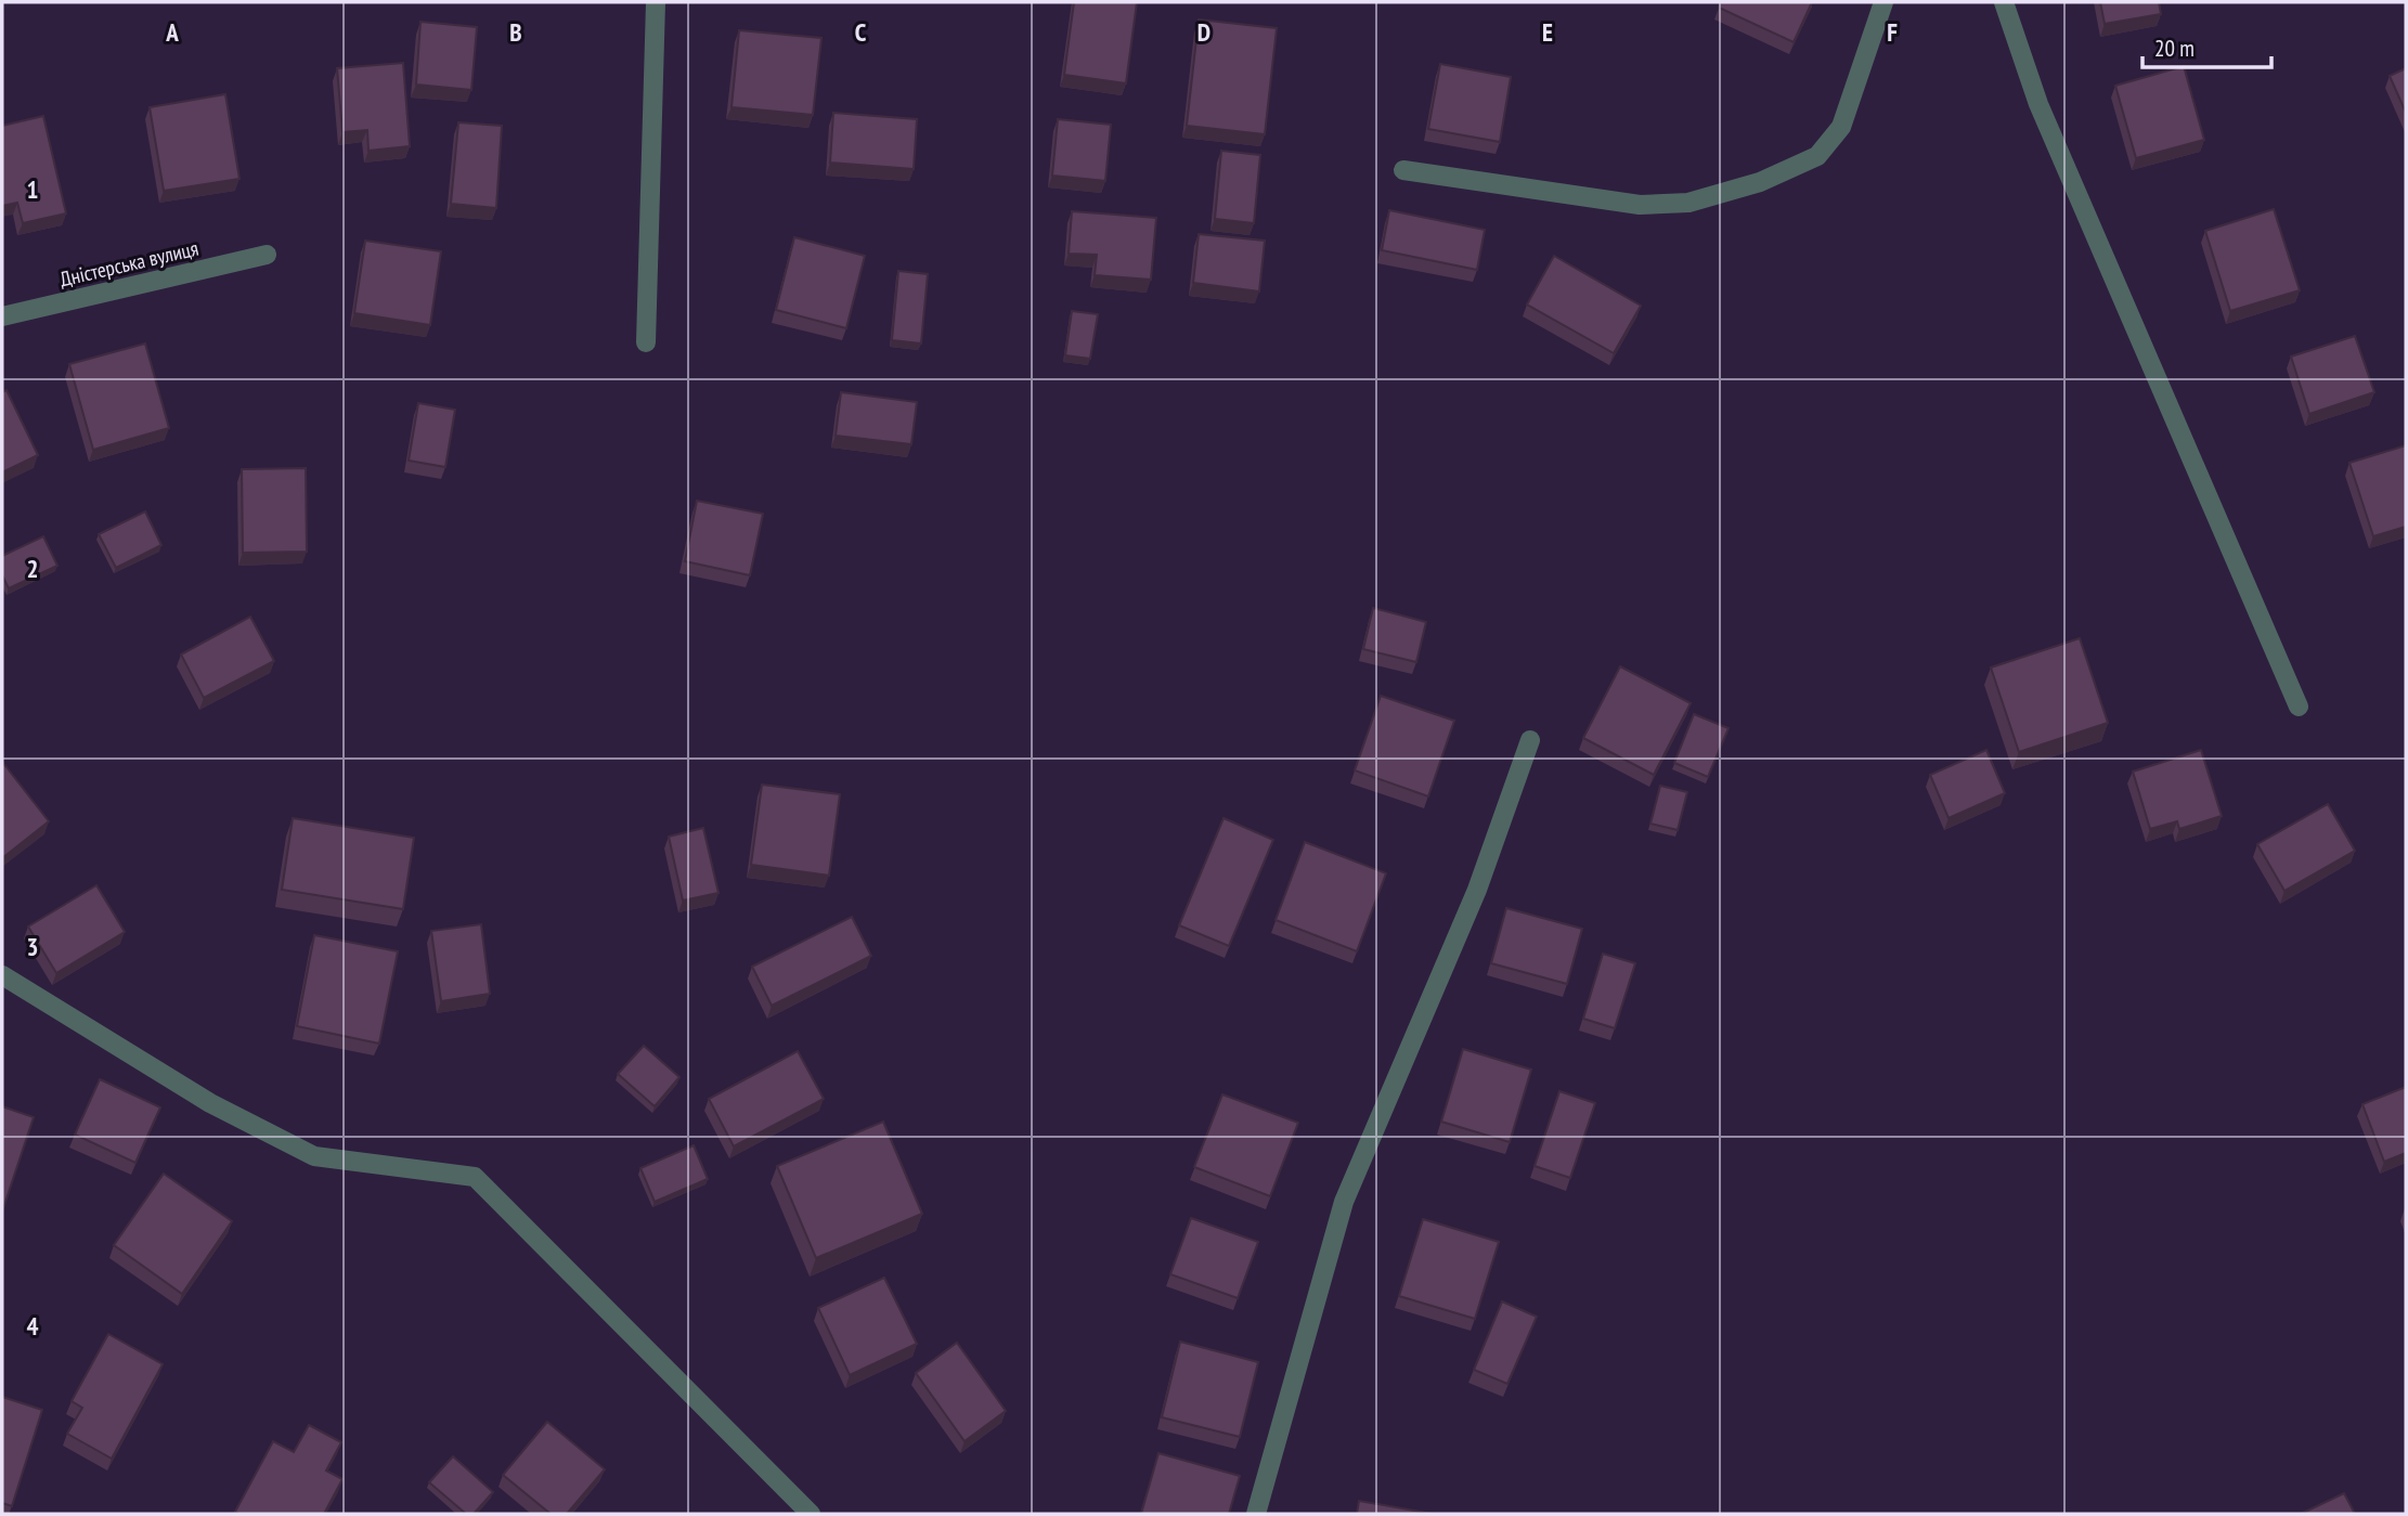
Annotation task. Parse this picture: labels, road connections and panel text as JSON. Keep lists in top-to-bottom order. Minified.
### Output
{"streets":{"street":["Дністерська вулиця"]},"scale_bar":"20 m","grid":{"columns":["A","B","C","D","E","F"],"rows":["1","2","3","4"]}}
